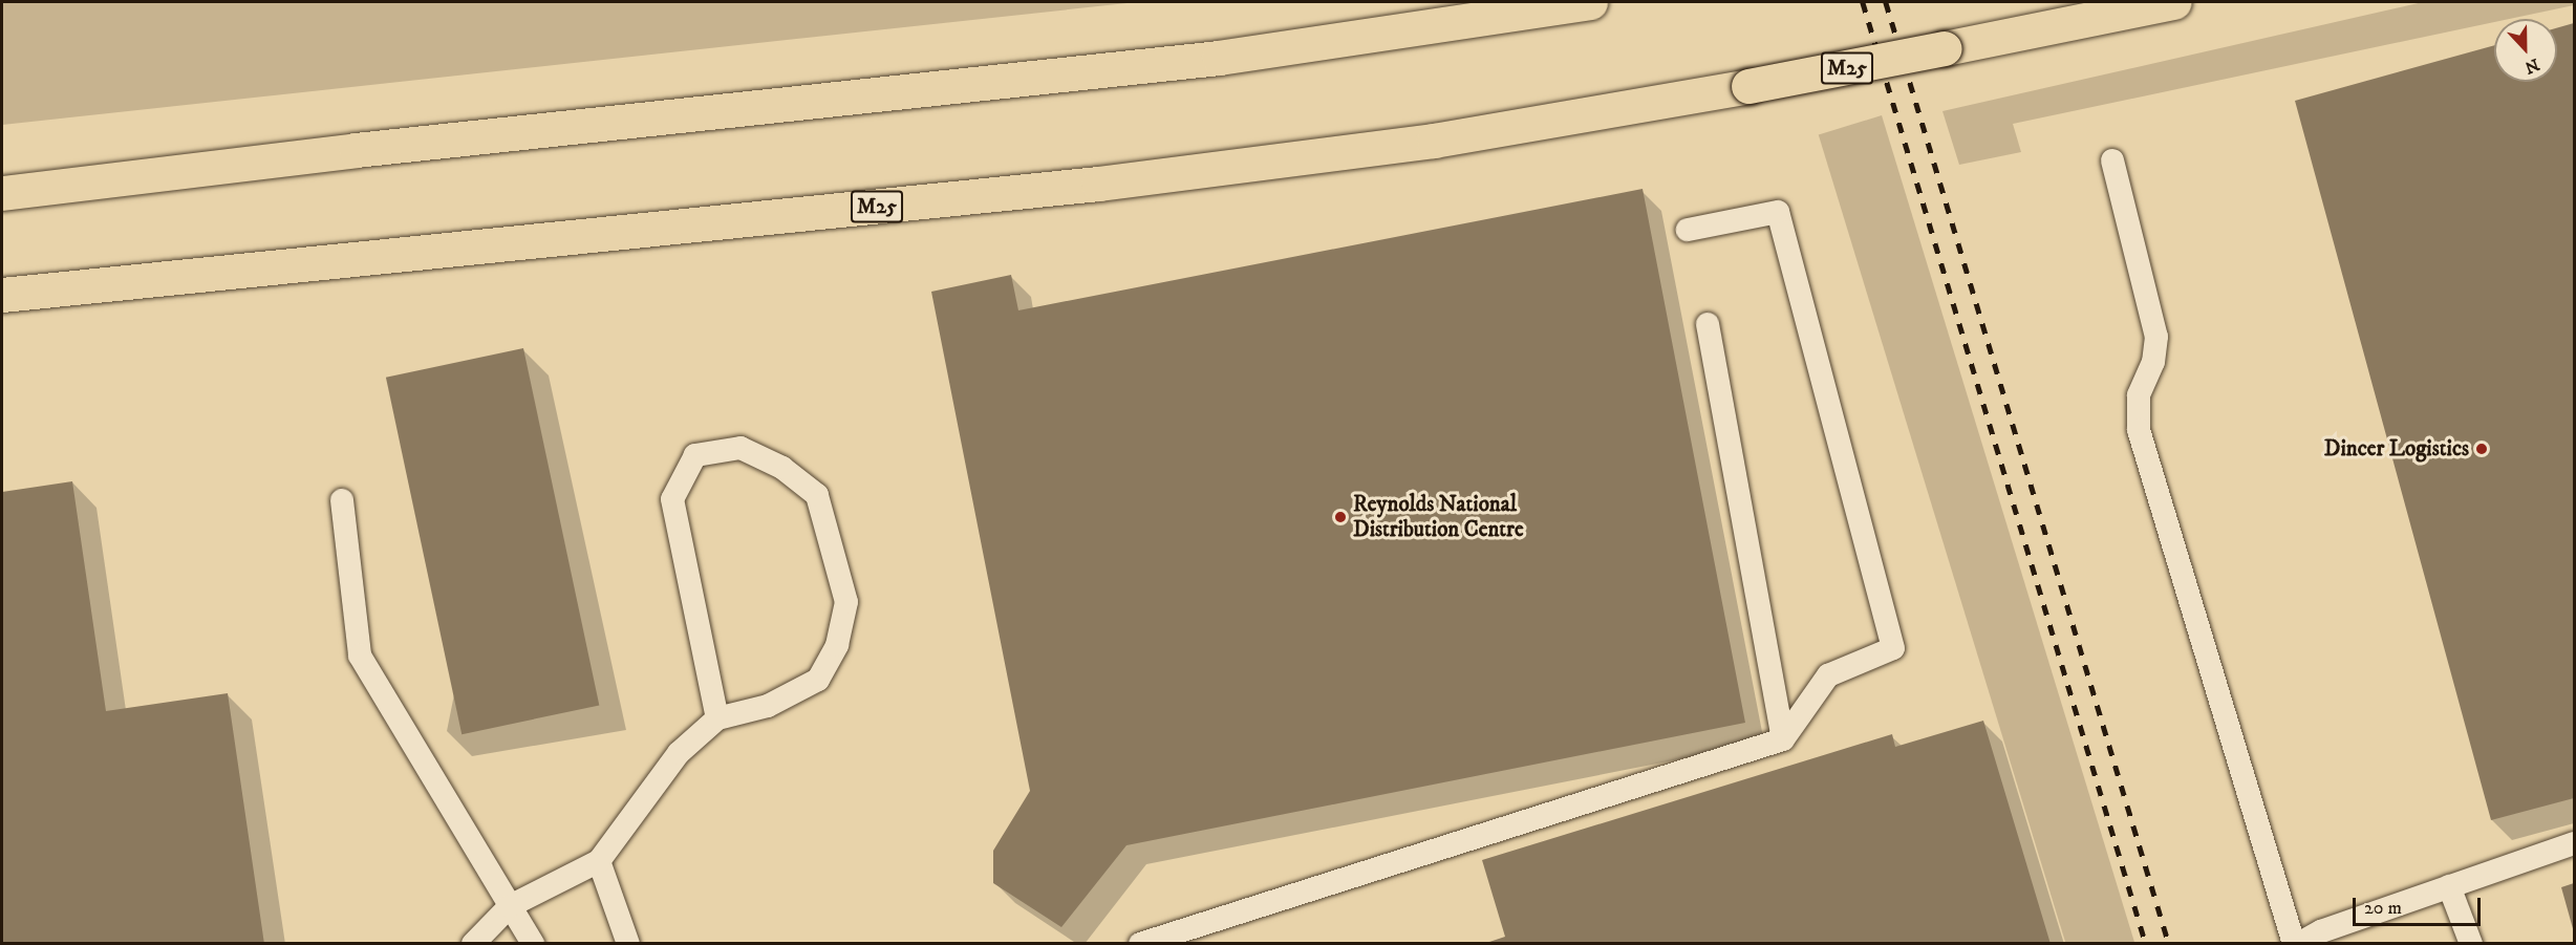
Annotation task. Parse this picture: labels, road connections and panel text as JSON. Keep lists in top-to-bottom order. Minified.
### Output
{"streets":{"highway":["M25"]},"places":["Dincer Logistics","Reynolds National Distribution Centre"],"scale_bar":"20 m","north":"bottom"}
